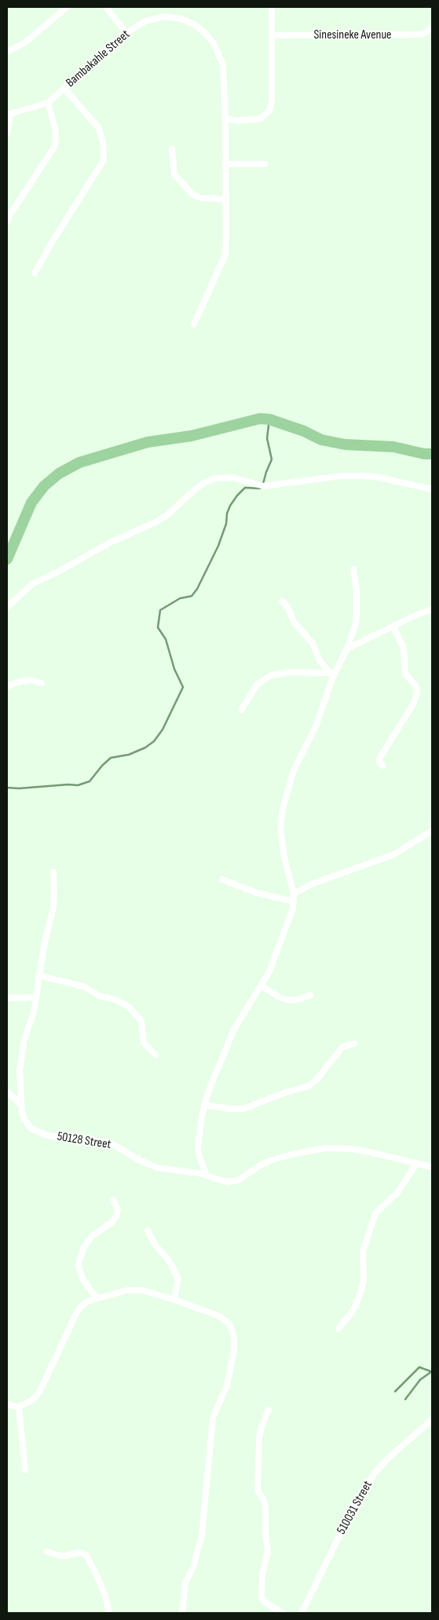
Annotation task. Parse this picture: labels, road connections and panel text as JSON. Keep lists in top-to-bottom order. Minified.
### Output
{"streets":{"street":["Sinesineke Avenue","Bambakahle Street","50128 Street","510031 Street"]}}
